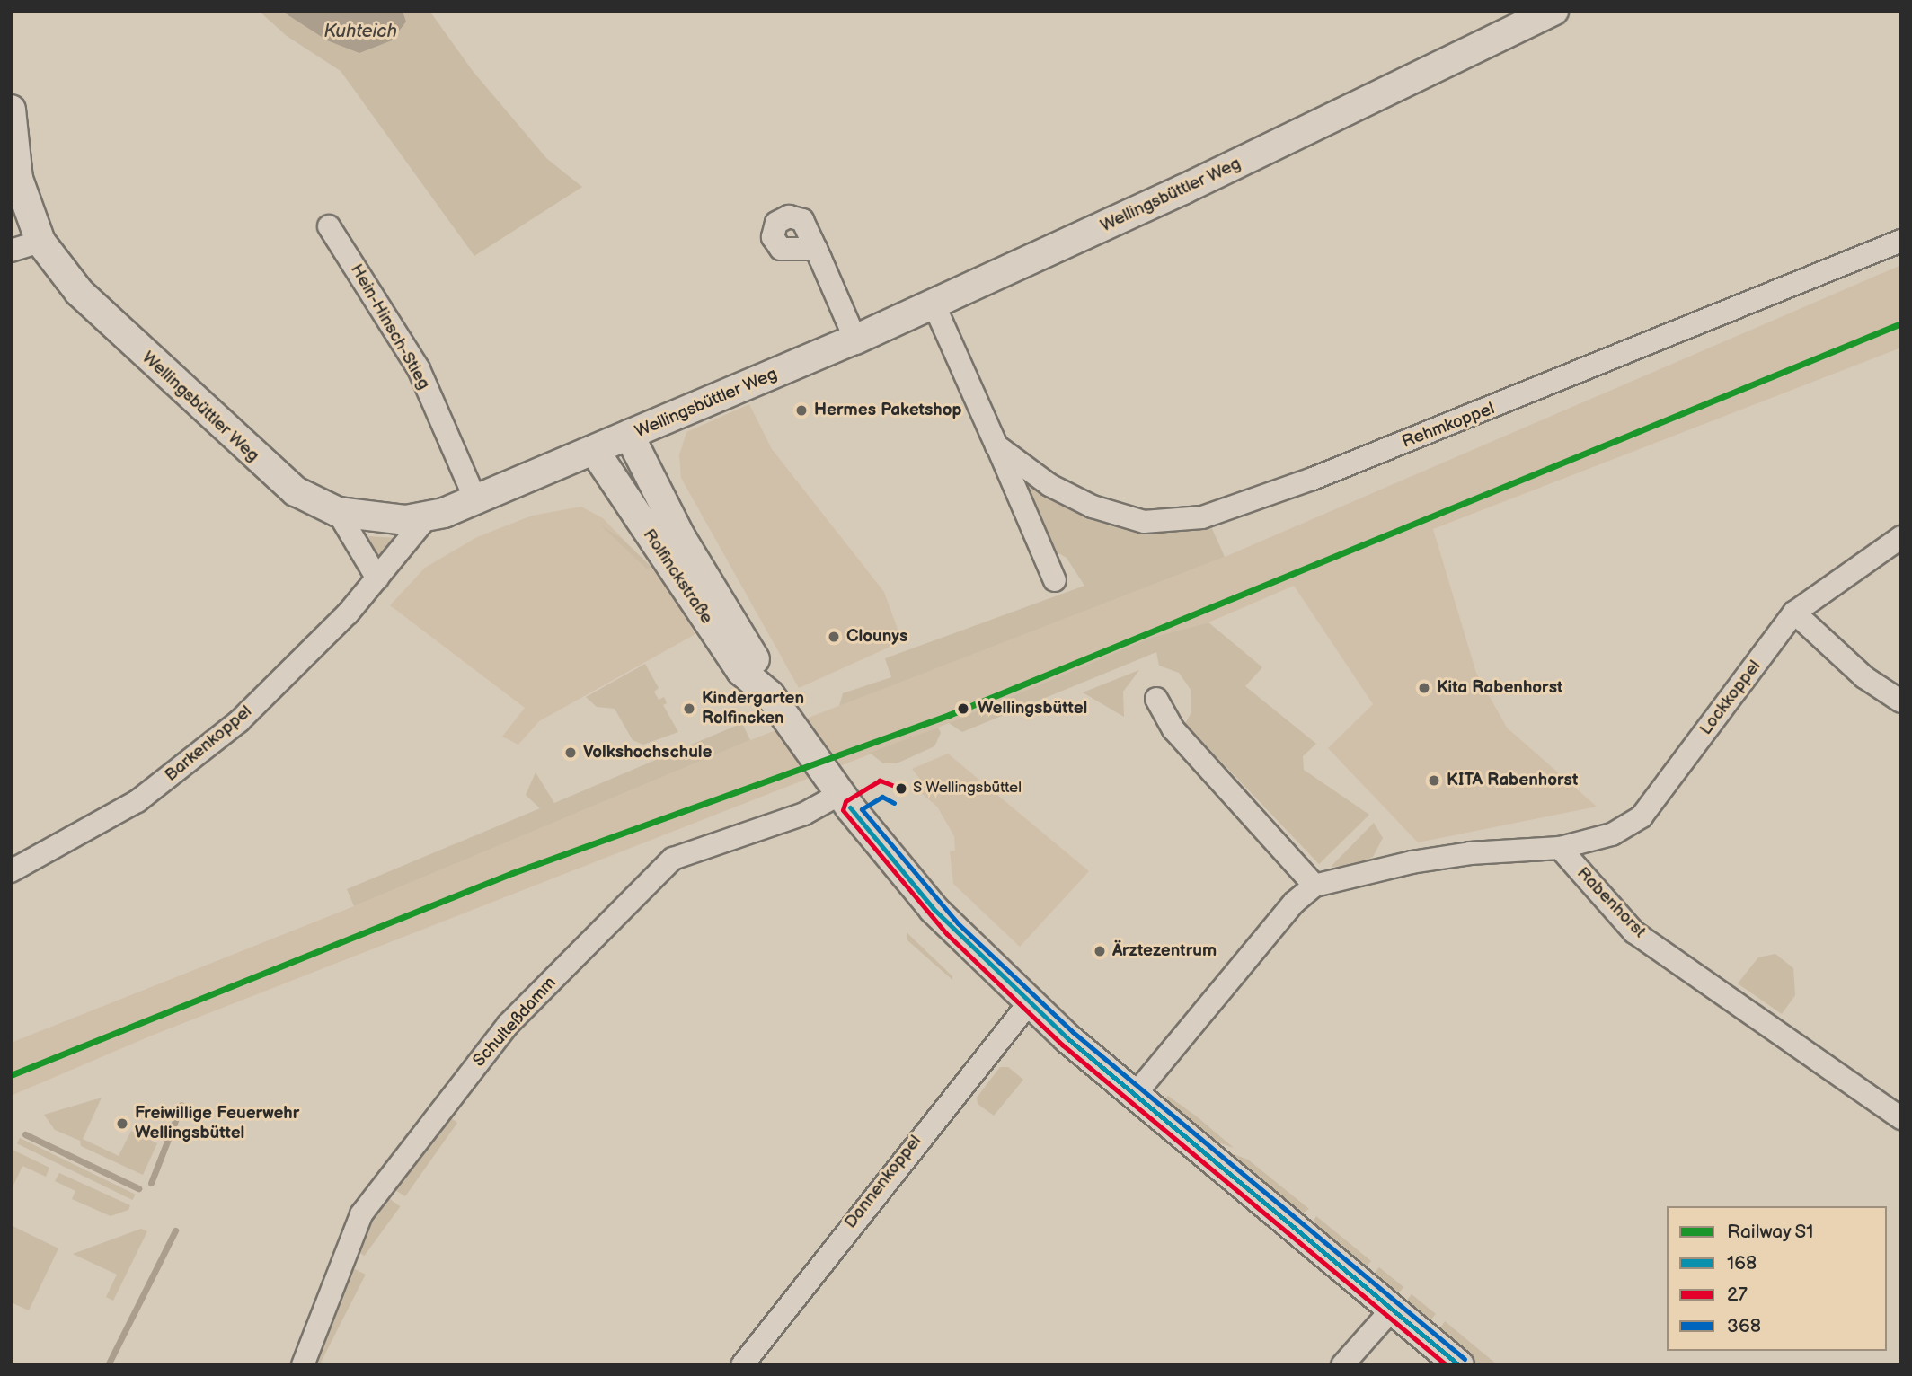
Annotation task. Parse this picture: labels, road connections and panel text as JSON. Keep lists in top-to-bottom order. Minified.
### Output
{"streets":{"main road":["Wellingsbüttler Weg","Rolfinckstraße"],"street":["Hein-Hinsch-Stieg","Rehmkoppel","Lockkoppel","Barkenkoppel","Rabenhorst","Schulteßdamm","Dannenkoppel"]},"crossings":[["Wellingsbüttler Weg","Hein-Hinsch-Stieg"],["Wellingsbüttler Weg","Rehmkoppel"],["Wellingsbüttler Weg","Rolfinckstraße"],["Wellingsbüttler Weg","Barkenkoppel"],["Rolfinckstraße","Schulteßdamm"],["Rolfinckstraße","Dannenkoppel"],["Lockkoppel","Rabenhorst"]],"water":["Kuhteich"],"places":["Hermes Paketshop","Clounys","Kita Rabenhorst","Kindergarten Rolfincken","Wellingsbüttel","Volkshochschule","KITA Rabenhorst","S Wellingsbüttel","Ärztezentrum","Freiwillige Feuerwehr Wellingsbüttel"],"lines":["rail line S1","transit line 27","transit line 368","transit line 168"],"legend":["Railway S1","168","27","368"]}
